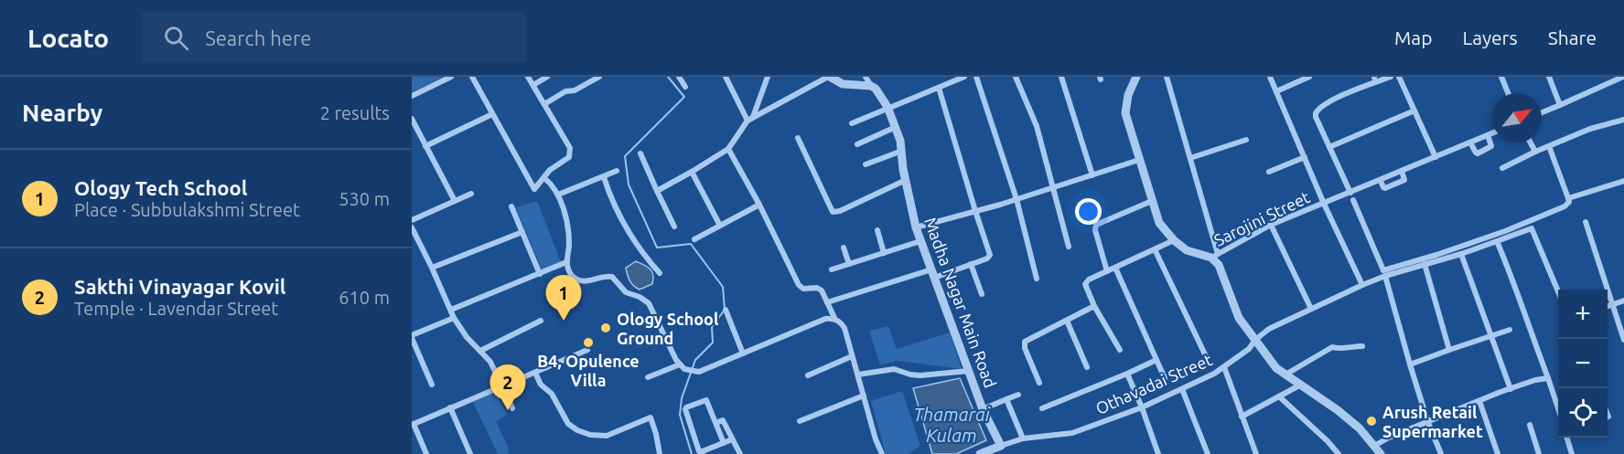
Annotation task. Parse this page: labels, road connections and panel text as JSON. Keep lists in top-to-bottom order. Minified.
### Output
{"streets":{"street":["Sarojini Street","Madha Nagar Main Road","Othavadai Street"]},"crossings":[["Madha Nagar Main Road","Othavadai Street"]],"water":["Thamarai Kulam"],"places":["Ology School Ground","B4, Opulence Villa","Arush Retail Supermarket"],"north":"top right","page":{"header":"Locato","search":"Search here","nav":["Map","Layers","Share"],"heading":["Nearby","2 results"],"list":[{"mark":"1","name":"Ology Tech School","note":"Place · Subbulakshmi Street","value":"530 m"},{"mark":"2","name":"Sakthi Vinayagar Kovil","note":"Temple · Lavendar Street","value":"610 m"}],"pins":["1","2"],"map_buttons":["+","−"]}}
